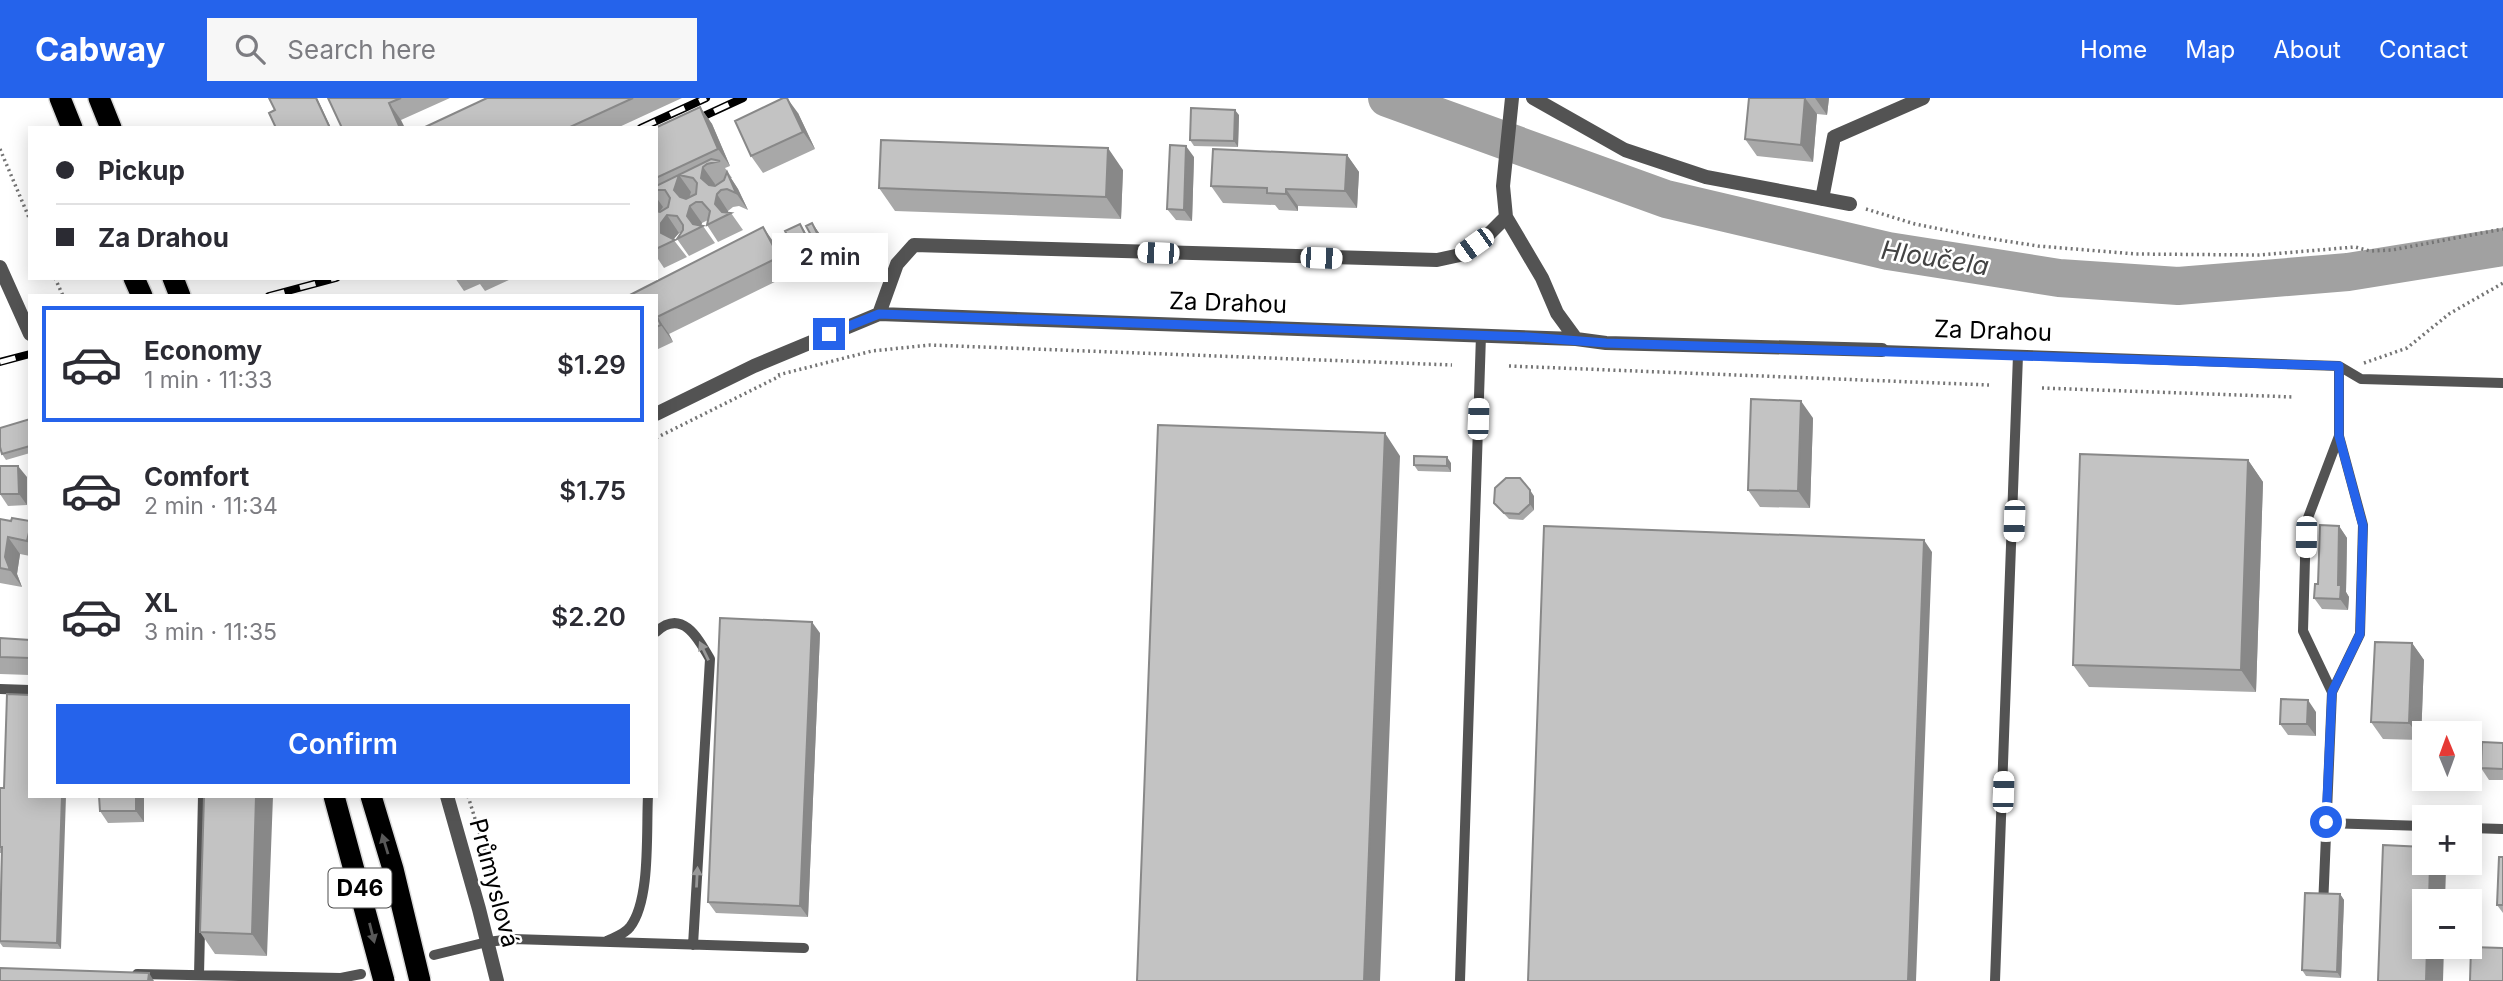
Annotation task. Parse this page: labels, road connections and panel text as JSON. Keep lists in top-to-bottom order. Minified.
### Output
{"streets":{"highway":["D46"],"street":["Za Drahou","Průmyslová"]},"water":["Hloučela"],"north":"top","page":{"header":"Cabway","search":"Search here","nav":["Home","Map","About","Contact"],"banner":["Pickup","Za Drahou"],"bubble":"2 min","list":[{"name":"Economy","note":"1 min · 11:33","value":"$1.29"},{"name":"Comfort","note":"2 min · 11:34","value":"$1.75"},{"name":"XL","note":"3 min · 11:35","value":"$2.20"}],"buttons":"Confirm","map_buttons":["+","−"]}}
